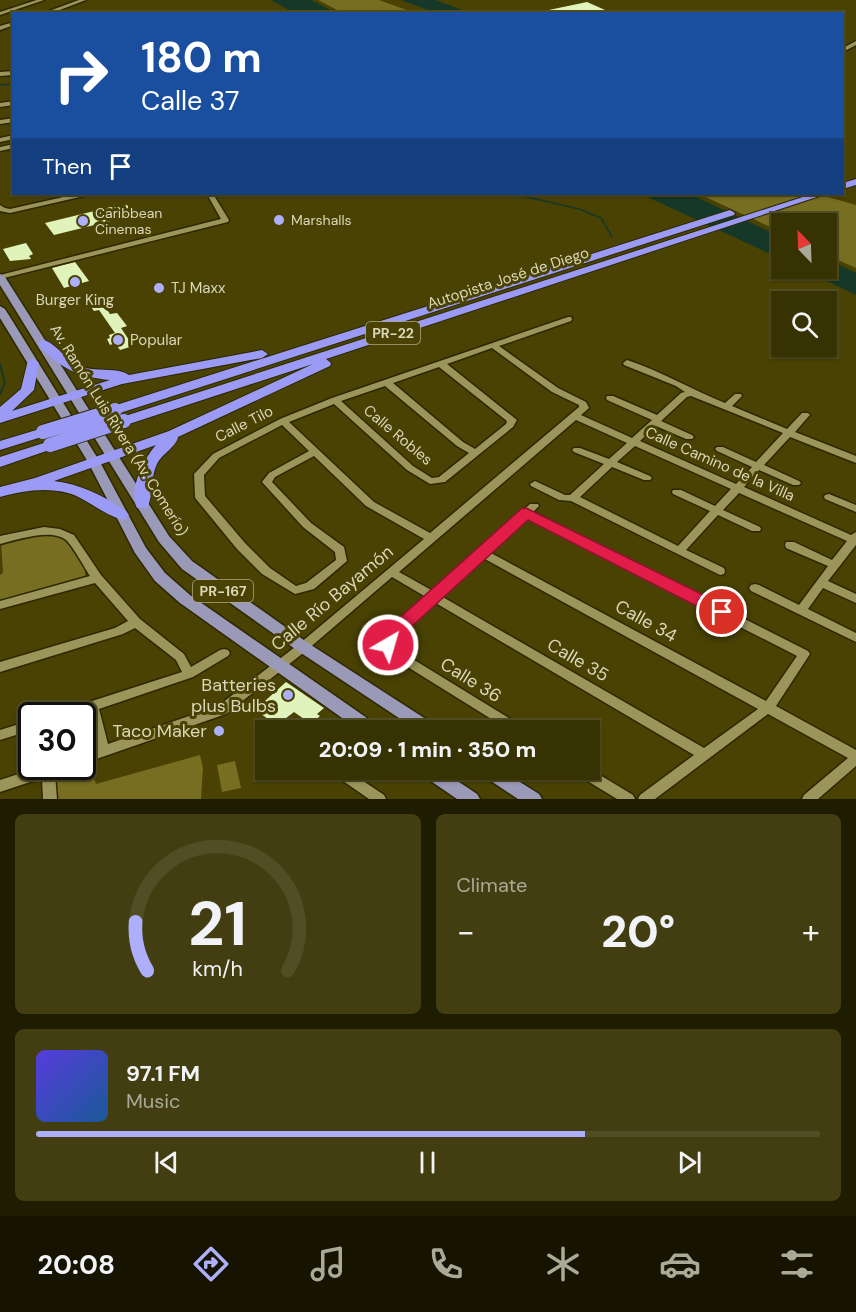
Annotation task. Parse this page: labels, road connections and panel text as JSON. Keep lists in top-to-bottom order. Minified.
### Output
{"streets":{"highway":["Autopista José de Diego","PR-22"],"main road":["Av. Ramón Luis Rivera (Av. Comerío)","PR-167"],"street":["Calle Tilo","Calle Robles","Calle Camino de la Villa","Calle Río Bayamón","Calle 34","Calle 35","Calle 36"]},"crossings":[["Calle Tilo","Calle Robles"],["Av. Ramón Luis Rivera (Av. Comerío)","Calle Río Bayamón"],["Calle Camino de la Villa","Calle Río Bayamón"],["PR-167","Calle Río Bayamón"],["Calle Río Bayamón","Calle 35"],["Calle 34","Calle 36"],["Calle 35","Calle 36"]],"places":["Marshalls","Caribbean Cinemas","Burger King","TJ Maxx","Popular","Batteries plus Bulbs","Taco Maker"],"north":"top left","page":{"turn":["180 m","Calle 37"],"then":"Then","limit":"30","trip":"20:09 · 1 min · 350 m","tile":"Climate","heat":["−","20°","+"],"song":["97.1 FM","Music"],"tabs":"20:08","gauge":["21","km/h"]}}
